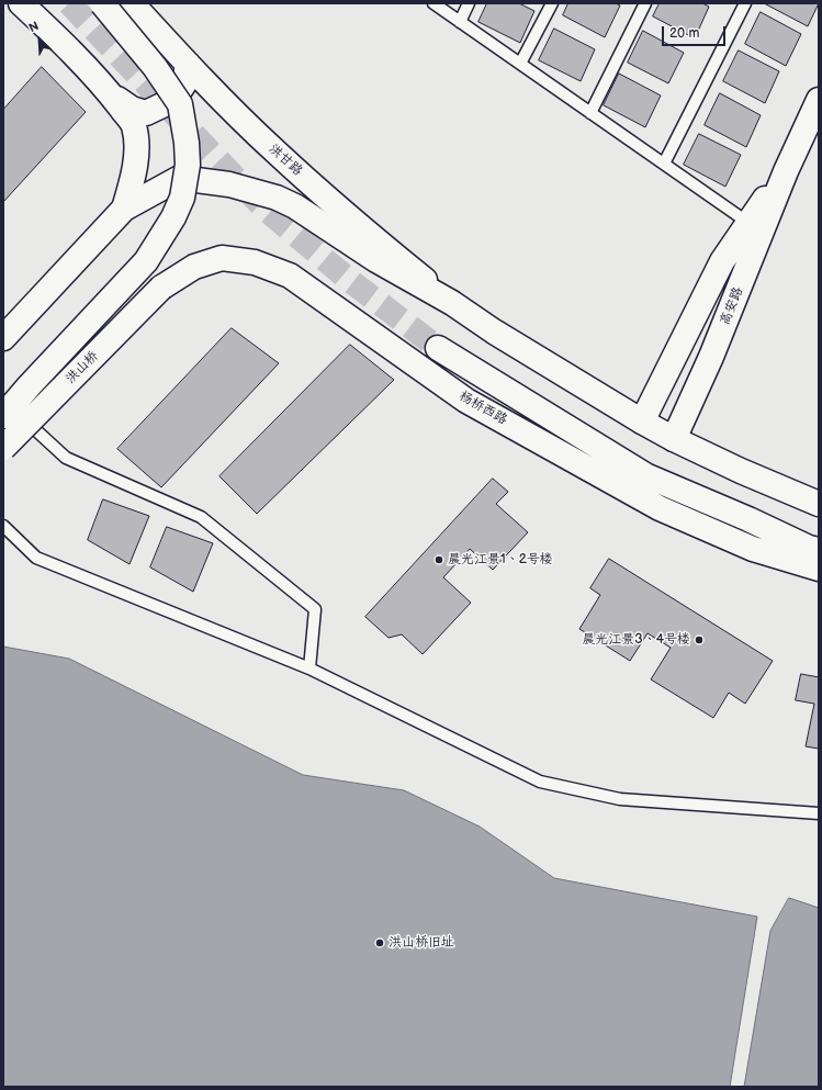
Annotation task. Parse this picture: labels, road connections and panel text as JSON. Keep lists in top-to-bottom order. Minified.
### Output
{"streets":{"main road":["洪甘路","高安路","洪山桥","杨桥西路"]},"crossings":[["洪山桥","杨桥西路"]],"places":["晨光江景1、2号楼","晨光江景3、4号楼","洪山桥旧址"],"scale_bar":"20 m","north":"top left"}
